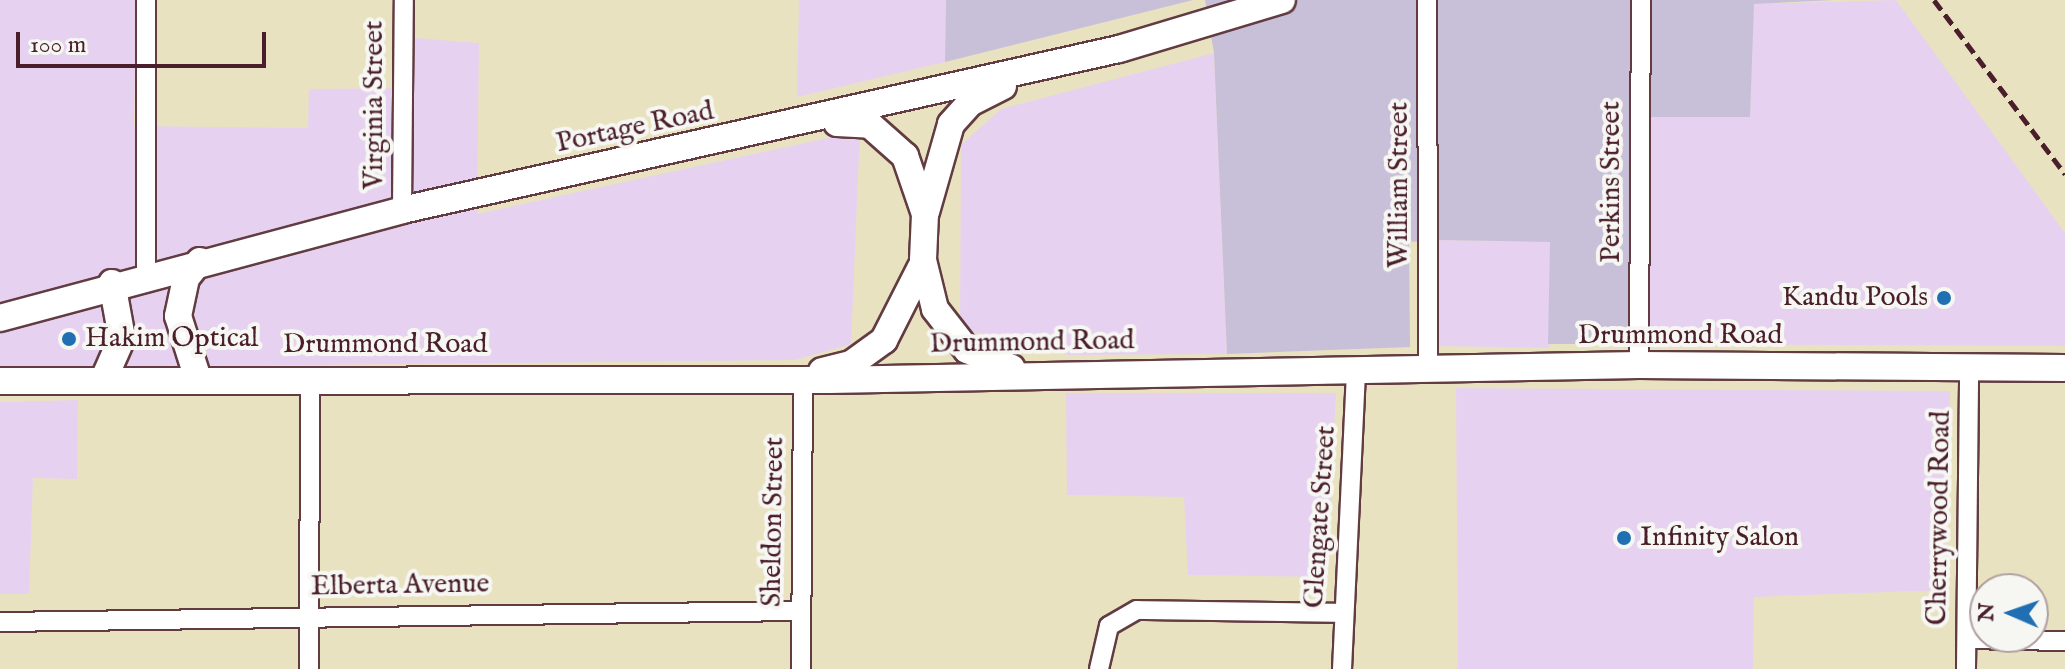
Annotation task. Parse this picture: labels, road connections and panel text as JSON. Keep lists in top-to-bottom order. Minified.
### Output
{"streets":{"main road":["Portage Road","Drummond Road"],"street":["Virginia Street","Perkins Street","William Street","Glengate Street","Cherrywood Road","Sheldon Street","Elberta Avenue"]},"crossings":[["Virginia Street","Portage Road"],["Perkins Street","Drummond Road"],["William Street","Drummond Road"],["Drummond Road","Glengate Street"],["Drummond Road","Cherrywood Road"],["Drummond Road","Sheldon Street"],["Sheldon Street","Elberta Avenue"]],"places":["Kandu Pools","Hakim Optical","Infinity Salon"],"scale_bar":"100 m","north":"left"}
